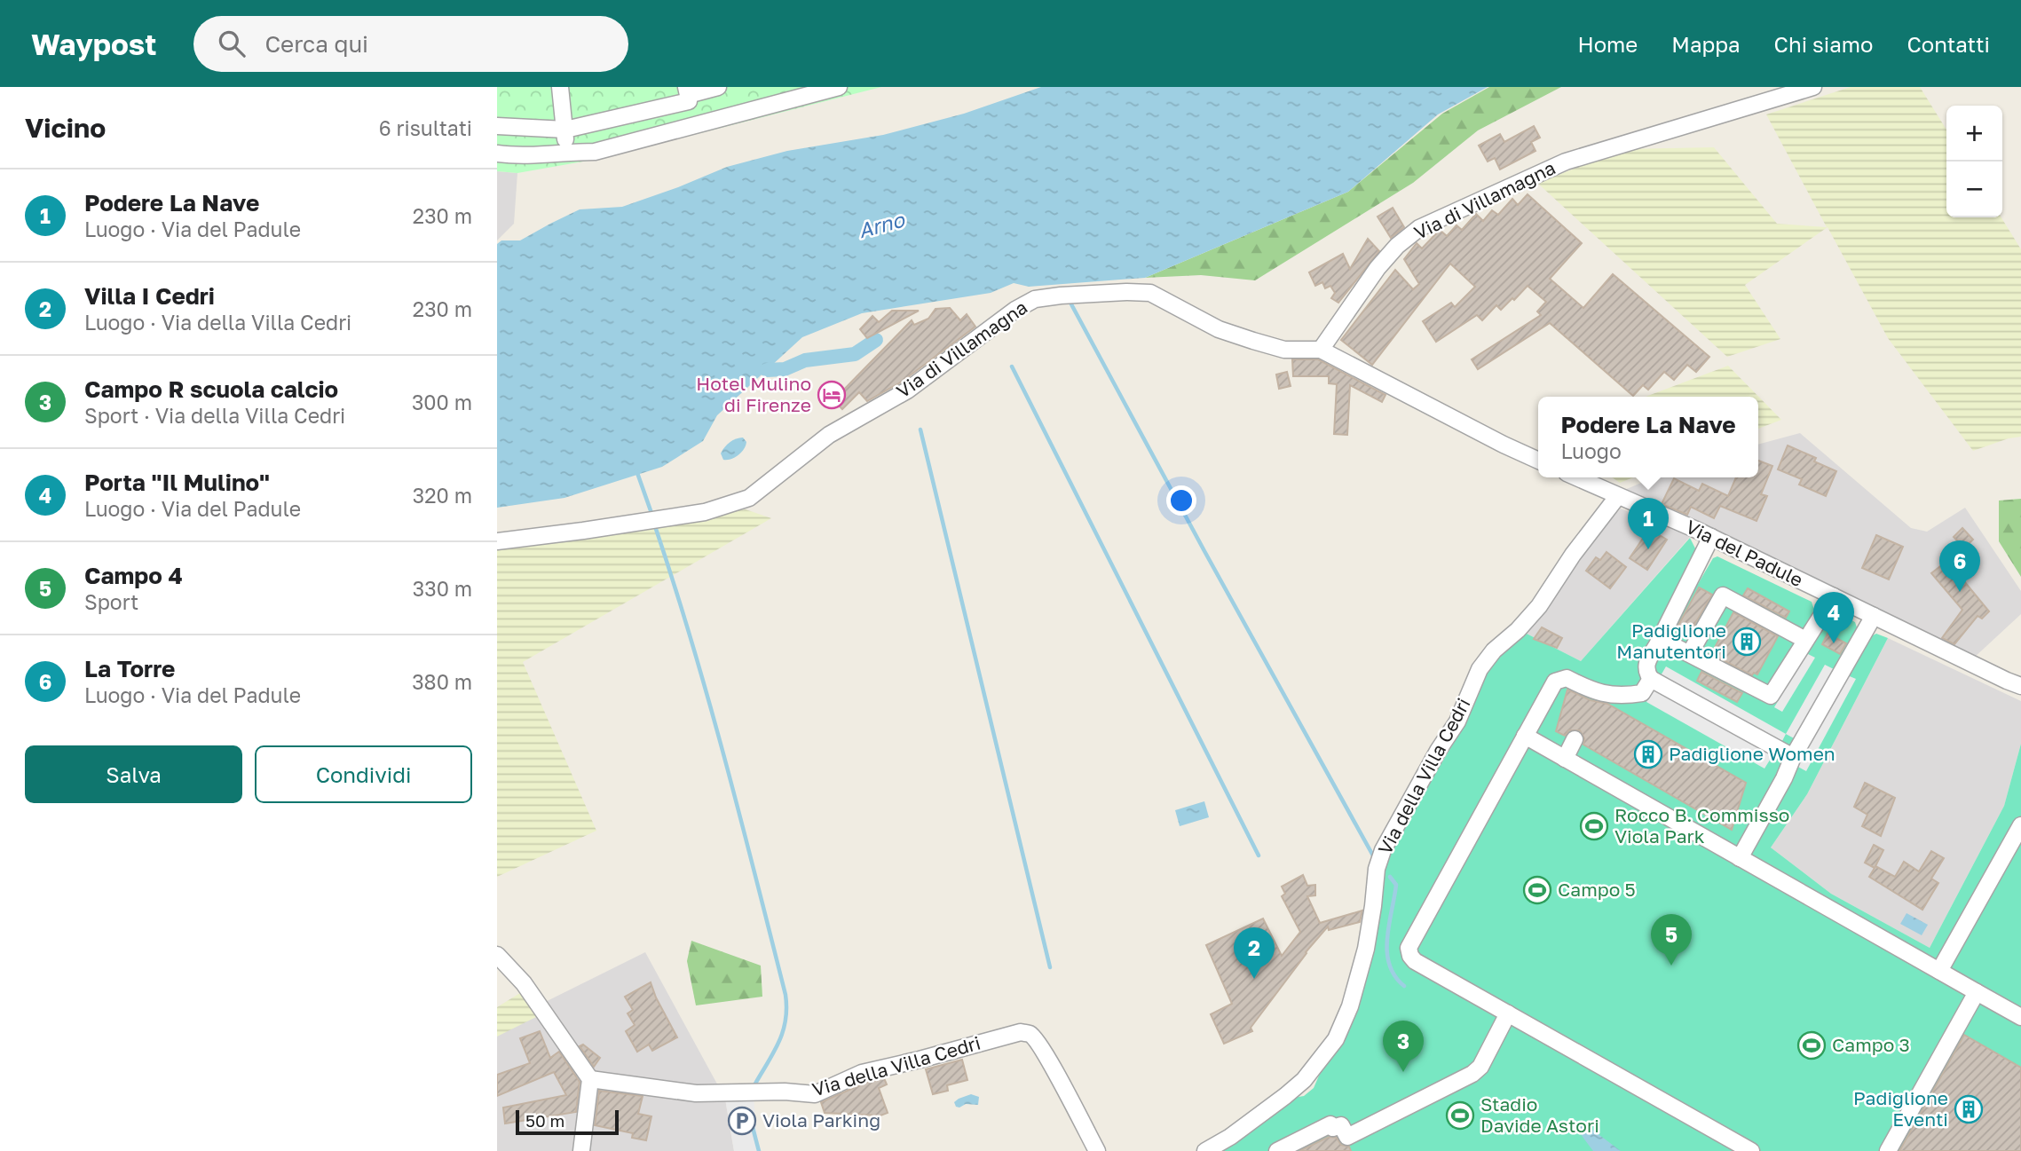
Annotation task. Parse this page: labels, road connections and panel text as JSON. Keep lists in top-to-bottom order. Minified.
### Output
{"streets":{"street":["Via di Villamagna","Via del Padule","Via della Villa Cedri"]},"crossings":[["Via del Padule","Via della Villa Cedri"]],"water":["Arno"],"places":{"hotel":["Hotel Mulino di Firenze"],"building":["Padiglione Manutentori","Padiglione Women","Padiglione Eventi"],"sports":["Rocco B. Commisso Viola Park","Campo 5","Campo 3","Stadio Davide Astori"],"parking":["Viola Parking"]},"scale_bar":"50 m","page":{"header":"Waypost","search":"Cerca qui","nav":["Home","Mappa","Chi siamo","Contatti"],"heading":["Vicino","6 risultati"],"map_buttons":["+","−"],"list":[{"mark":"1","name":"Podere La Nave","note":"Luogo · Via del Padule","value":"230 m"},{"mark":"2","name":"Villa I Cedri","note":"Luogo · Via della Villa Cedri","value":"230 m"},{"mark":"3","name":"Campo R scuola calcio","note":"Sport · Via della Villa Cedri","value":"300 m"},{"mark":"4","name":"Porta \"Il Mulino\"","note":"Luogo · Via del Padule","value":"320 m"},{"mark":"5","name":"Campo 4","note":"Sport","value":"330 m"},{"mark":"6","name":"La Torre","note":"Luogo · Via del Padule","value":"380 m"}],"popup":["Podere La Nave","Luogo"],"pins":["1","6","4","5","2","3"],"buttons":["Salva","Condividi"],"scale":"50 m"}}
